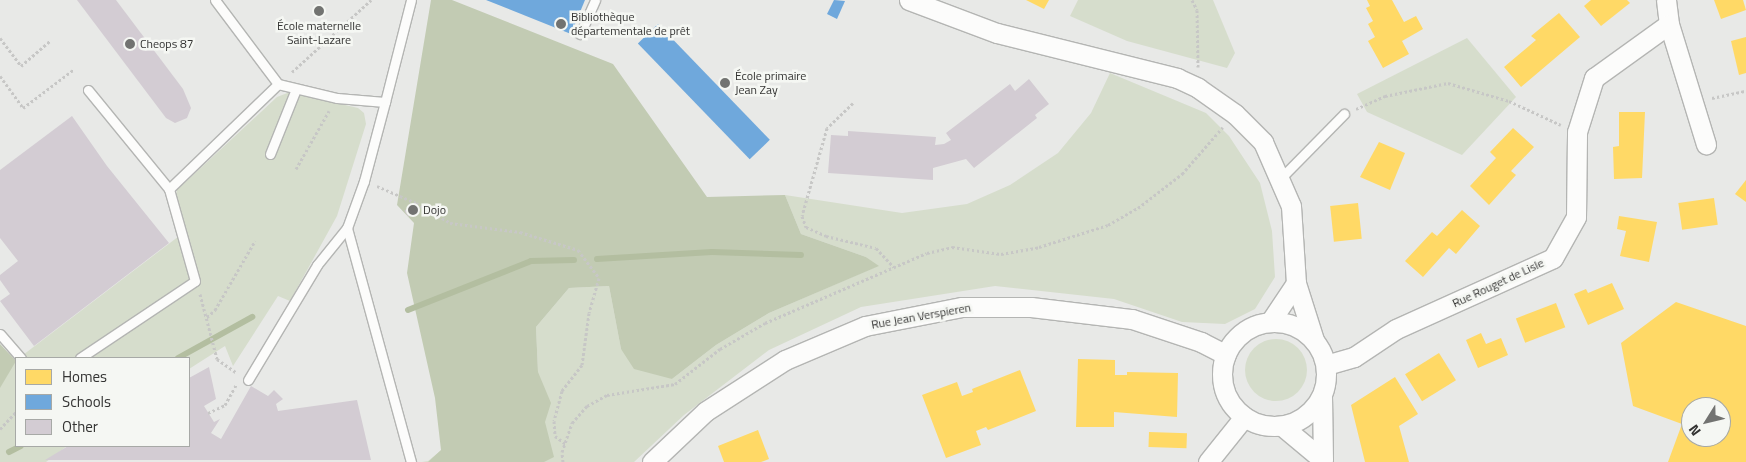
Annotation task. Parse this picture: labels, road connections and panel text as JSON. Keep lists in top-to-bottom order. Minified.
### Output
{"streets":{"street":["Rue Rouget de Lisle","Rue Jean Verspieren"]},"crossings":[["Rue Rouget de Lisle","Rue Jean Verspieren"]],"places":["École maternelle Saint-Lazare","Bibliothèque départementale de prêt","Cheops 87","École primaire Jean Zay","Dojo"],"legend":["Homes","Schools","Other"],"north":"bottom left"}
